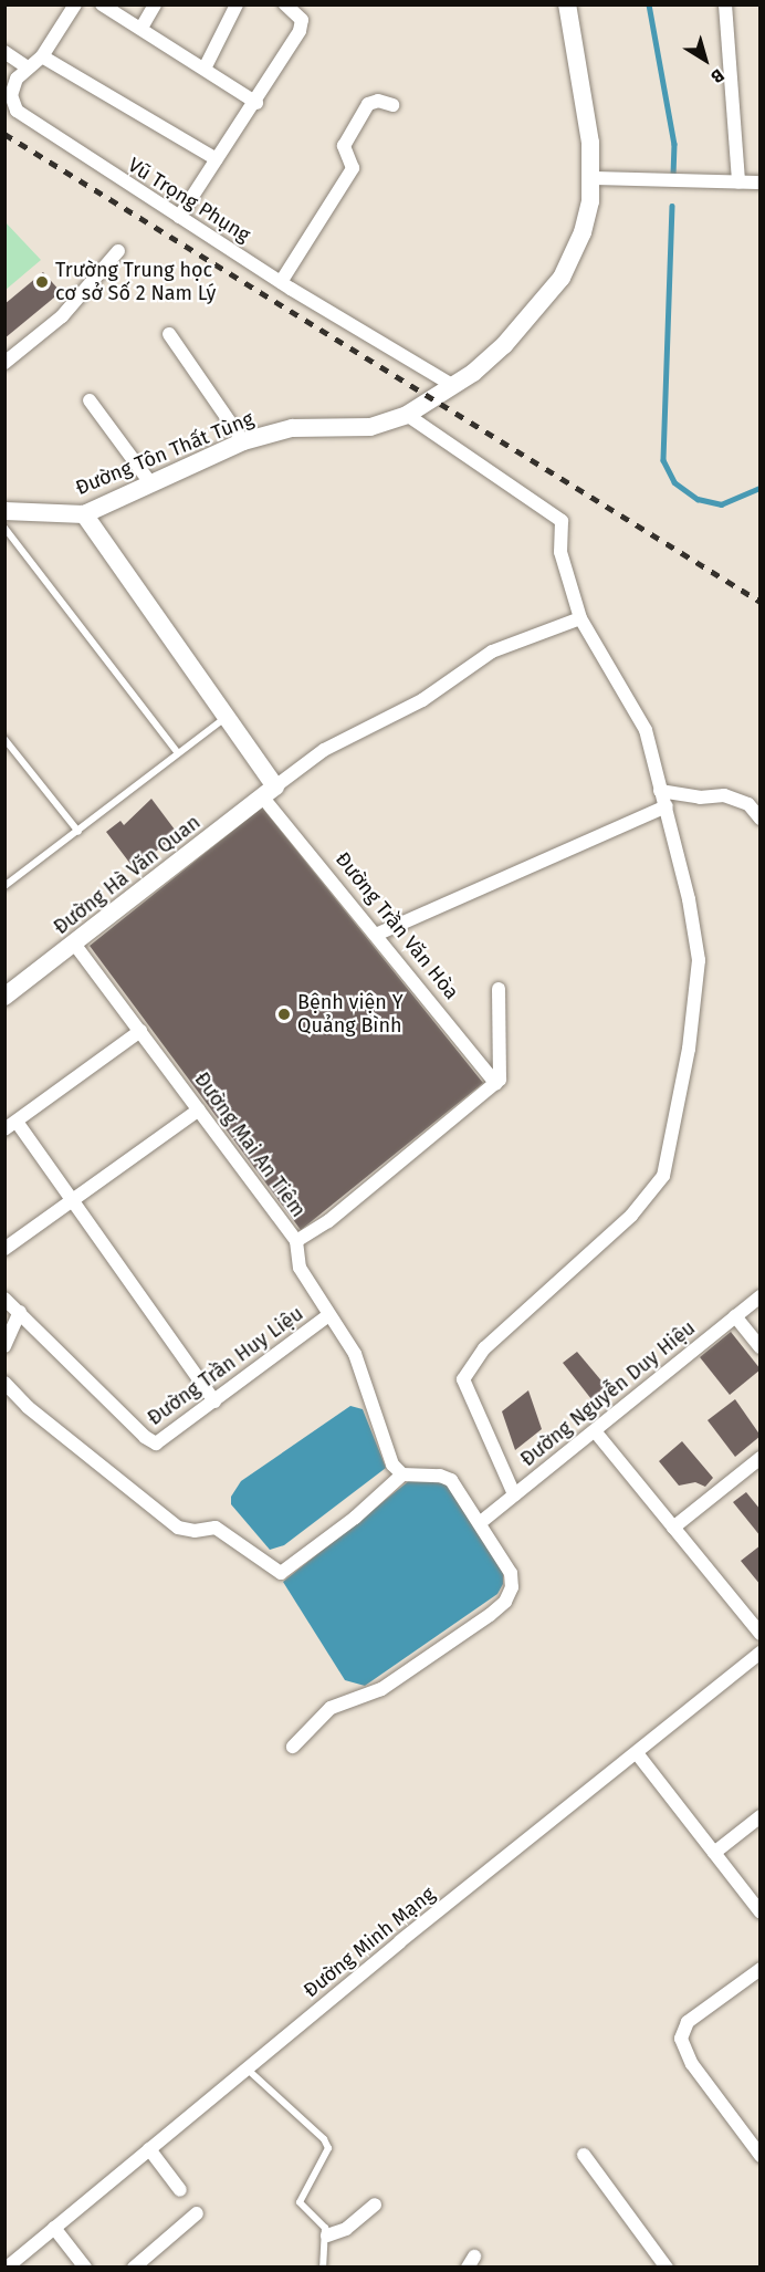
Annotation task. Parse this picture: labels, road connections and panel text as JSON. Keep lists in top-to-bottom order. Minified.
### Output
{"streets":{"street":["Vũ Trọng Phụng","Đường Tôn Thất Tùng","Đường Hà Văn Quan","Đường Trần Văn Hòa","Đường Mai An Tiêm","Đường Trần Huy Liệu","Đường Nguyễn Duy Hiệu","Đường Minh Mạng"]},"crossings":[["Vũ Trọng Phụng","Đường Tôn Thất Tùng"],["Đường Tôn Thất Tùng","Đường Trần Văn Hòa"],["Đường Hà Văn Quan","Đường Trần Văn Hòa"],["Đường Hà Văn Quan","Đường Mai An Tiêm"],["Đường Mai An Tiêm","Đường Trần Huy Liệu"]],"places":["Trường Trung học cơ sở Số 2 Nam Lý","Bệnh viện Y Quảng Bình"],"north":"bottom right"}
